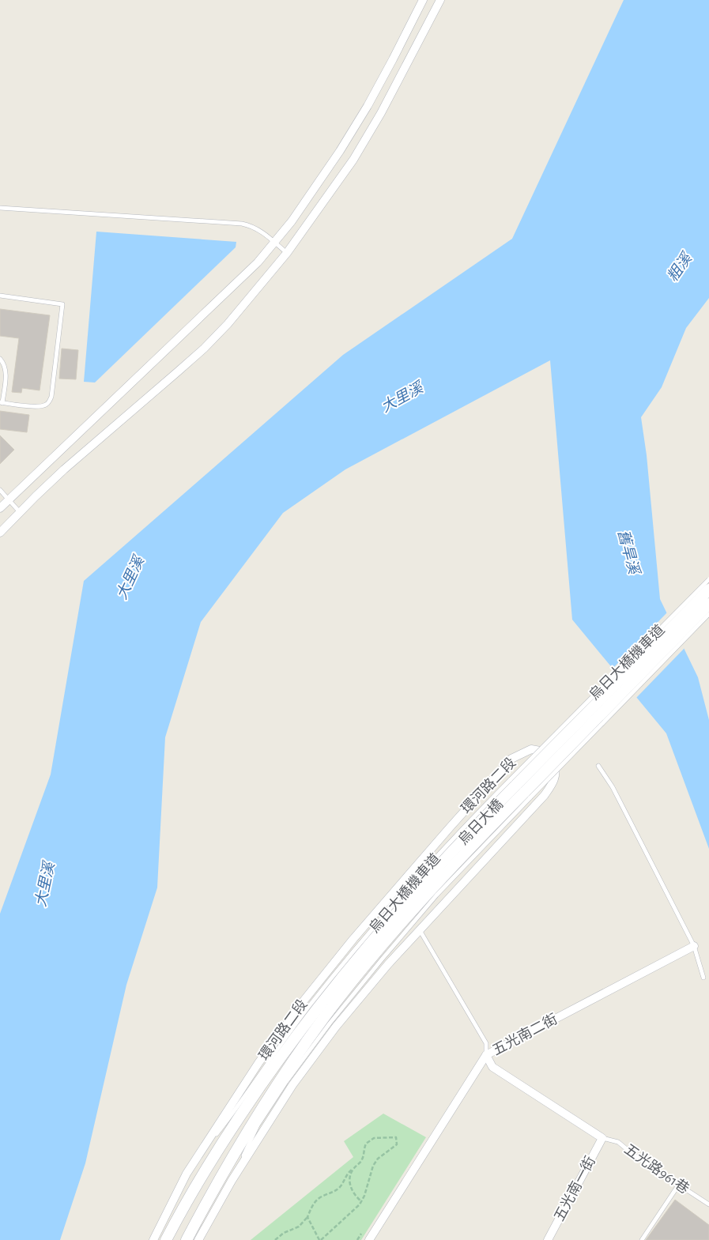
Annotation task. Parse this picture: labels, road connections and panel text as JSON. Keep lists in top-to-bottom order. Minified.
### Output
{"streets":{"street":["環河路二段","烏日大橋","五光南二街","五光南一街"],"lane":["烏日大橋機車道","五光路961巷"]},"crossings":[["烏日大橋機車道","環河路二段"],["烏日大橋機車道","烏日大橋"],["環河路二段","烏日大橋"],["五光路961巷","五光南一街"]],"water":["粗溪","大里溪","舊旱溪"]}
